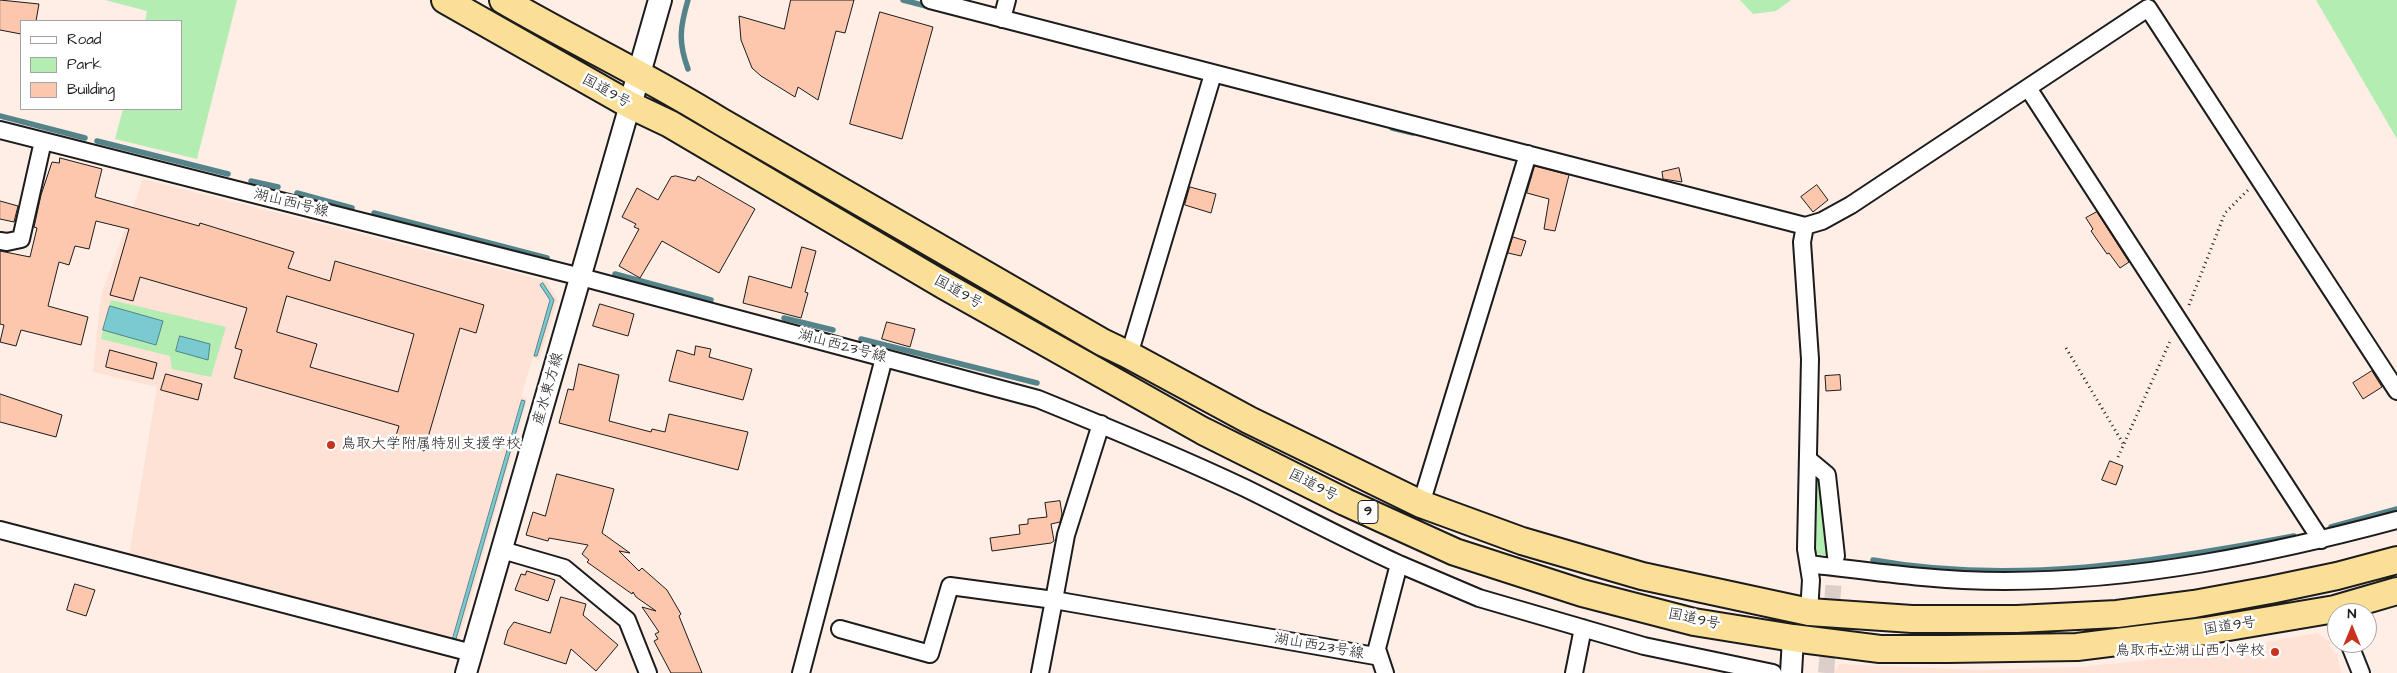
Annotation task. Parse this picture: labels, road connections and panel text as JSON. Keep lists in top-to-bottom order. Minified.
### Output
{"streets":{"highway":["国道9号","9"],"street":["湖山西1号線","湖山西23号線","産水東方線"]},"crossings":[["国道9号","産水東方線"],["湖山西1号線","湖山西23号線"],["湖山西1号線","産水東方線"],["湖山西23号線","産水東方線"]],"places":["鳥取大学附属特別支援学校","鳥取市立湖山西小学校"],"legend":["Road","Park","Building"],"north":"top"}
